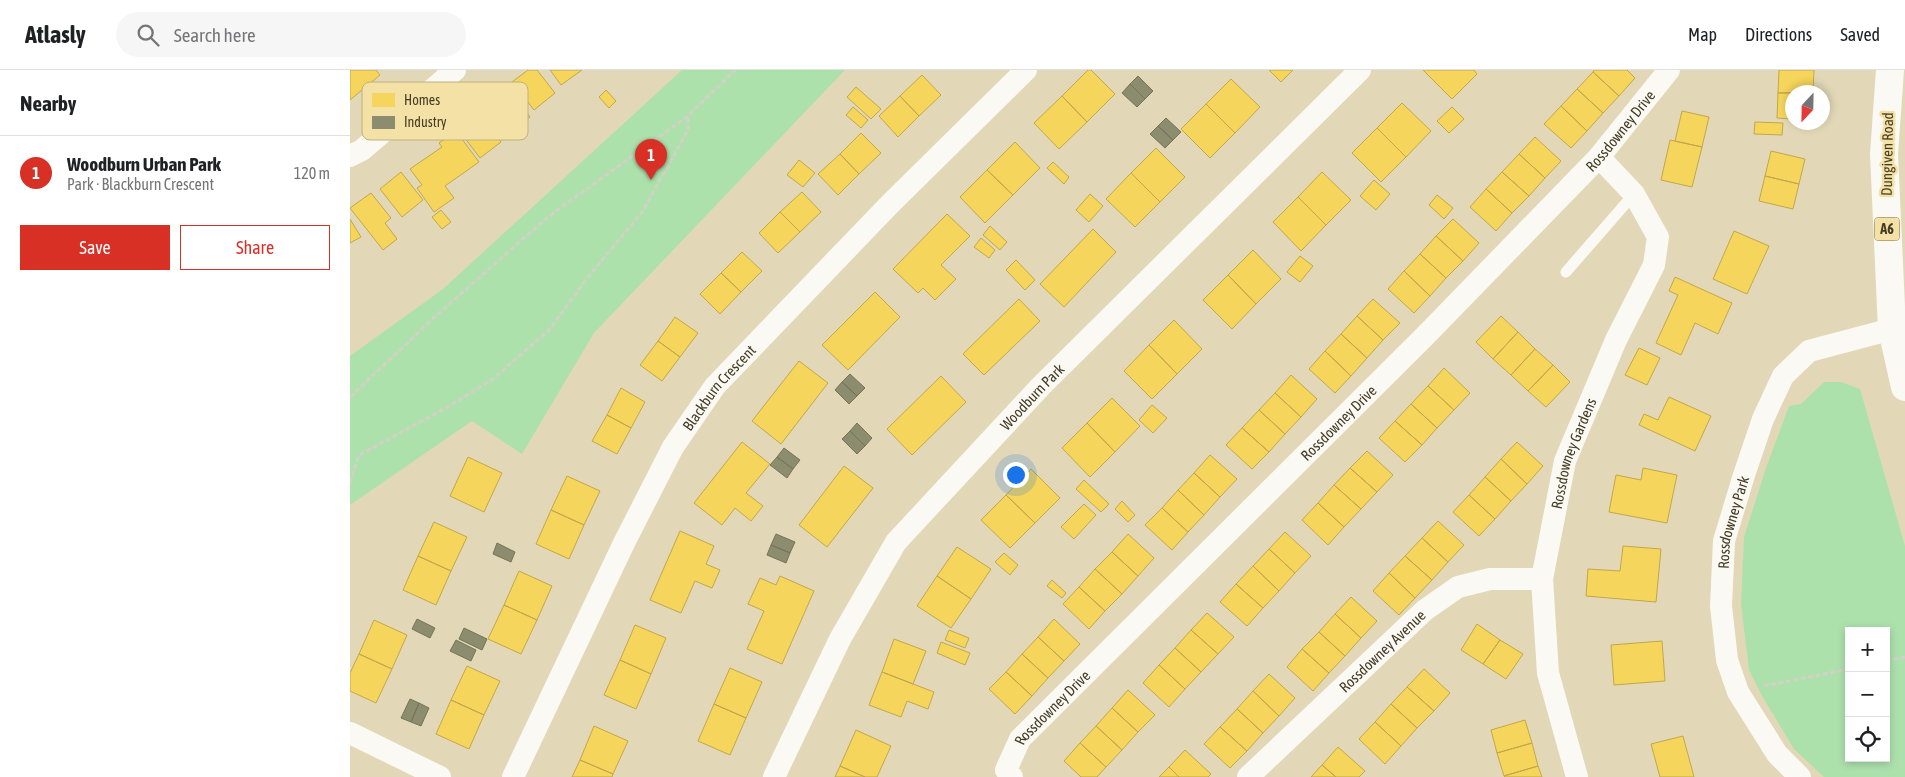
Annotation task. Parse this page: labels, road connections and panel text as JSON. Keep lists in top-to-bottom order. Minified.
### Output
{"streets":{"highway":["Dungiven Road","A6"],"street":["Rossdowney Drive","Blackburn Crescent","Woodburn Park","Rossdowney Gardens","Rossdowney Park","Rossdowney Avenue"]},"crossings":[["Rossdowney Drive","Rossdowney Gardens"],["Dungiven Road","Rossdowney Park"],["Rossdowney Gardens","Rossdowney Avenue"]],"legend":["Homes","Industry"],"north":"bottom","page":{"header":"Atlasly","search":"Search here","nav":["Map","Directions","Saved"],"heading":"Nearby","list":[{"mark":"1","name":"Woodburn Urban Park","note":"Park · Blackburn Crescent","value":"120 m"}],"pins":"1","buttons":["Save","Share"],"map_buttons":["+","−"]}}
